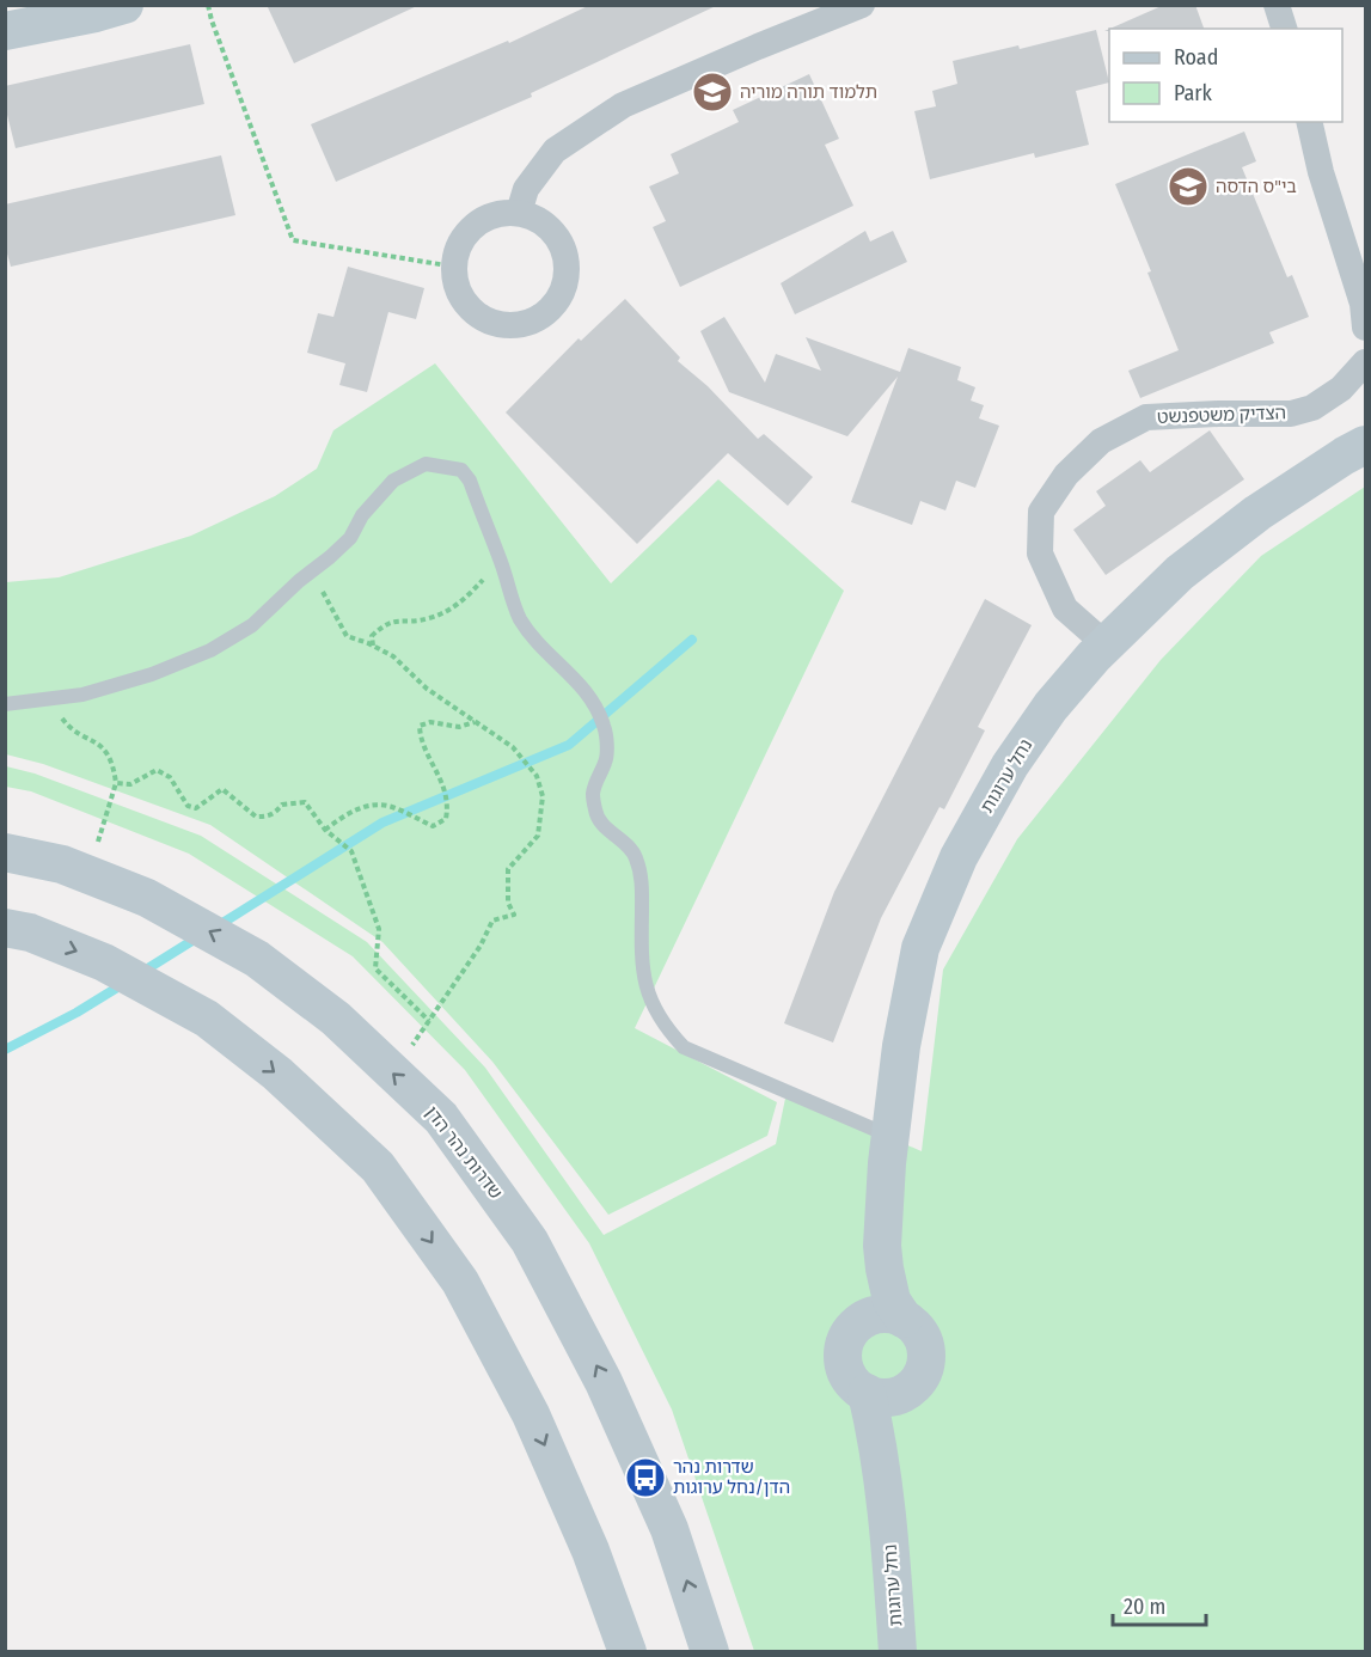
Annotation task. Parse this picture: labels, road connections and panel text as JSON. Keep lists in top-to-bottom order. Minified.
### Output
{"streets":{"main road":["נחל ערוגות","שדרות נהר הדן"],"street":["הצדיק משטפנשט"]},"crossings":[["הצדיק משטפנשט","נחל ערוגות"]],"places":{"school or university":["תלמוד תורה מוריה","בי\"ס הדסה"],"bus stop":["שדרות נהר הדן/נחל ערוגות"]},"legend":["Road","Park"],"scale_bar":"20 m"}
